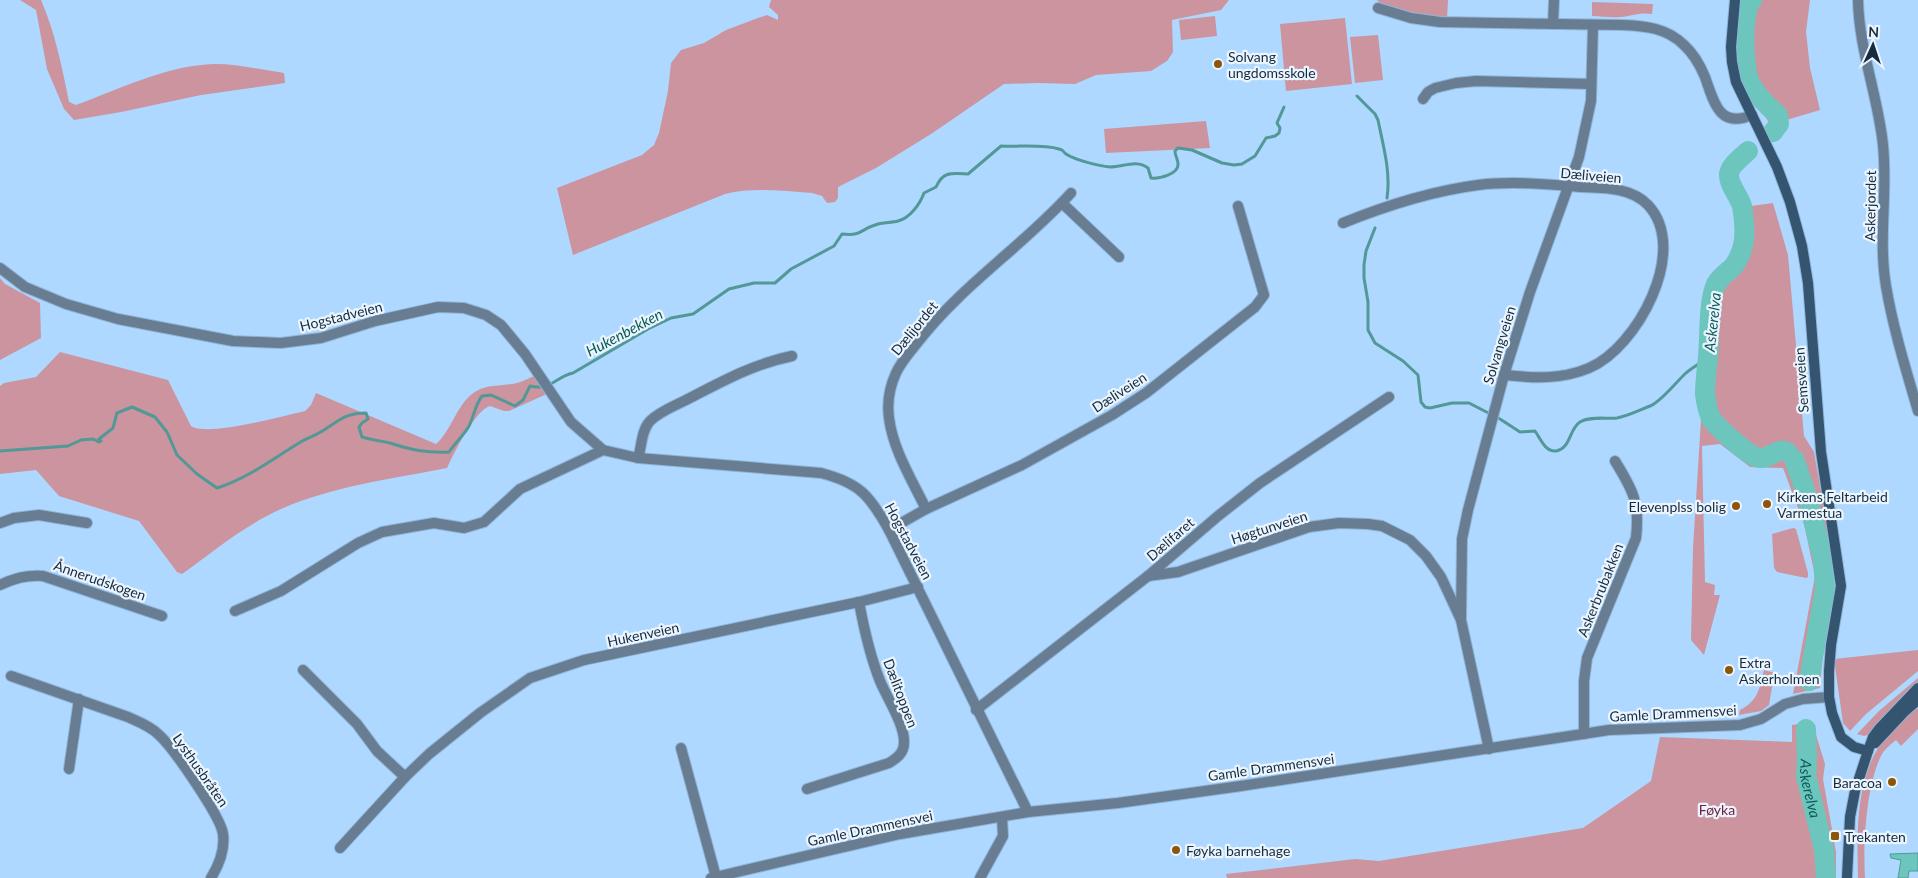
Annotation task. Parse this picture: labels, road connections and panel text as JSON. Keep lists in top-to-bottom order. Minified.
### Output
{"streets":{"main road":["Semsveien"],"street":["Dæliveien","Askerjordet","Hogstadveien","Dælijordet","Solvangveien","Høgtunveien","Dælifaret","Ånnerudskogen","Askerbrubakken","Hukenveien","Dælitoppen","Gamle Drammensvei","Lysthusbråten"]},"crossings":[["Dæliveien","Hogstadveien"],["Dæliveien","Dælijordet"],["Dæliveien","Solvangveien"],["Hogstadveien","Dælifaret"],["Hogstadveien","Hukenveien"],["Hogstadveien","Gamle Drammensvei"],["Solvangveien","Høgtunveien"],["Semsveien","Gamle Drammensvei"],["Høgtunveien","Dælifaret"],["Høgtunveien","Gamle Drammensvei"],["Askerbrubakken","Gamle Drammensvei"],["Hukenveien","Dælitoppen"]],"water":["Askerelva","Hukenbekken"],"parks":["Føyka"],"places":{"other":["Solvang ungdomsskole","Kirkens Feltarbeid Varmestua","Elevenplss bolig","Extra Askerholmen","Baracoa","Føyka barnehage"],"transit":["Trekanten"]},"north":"top"}
